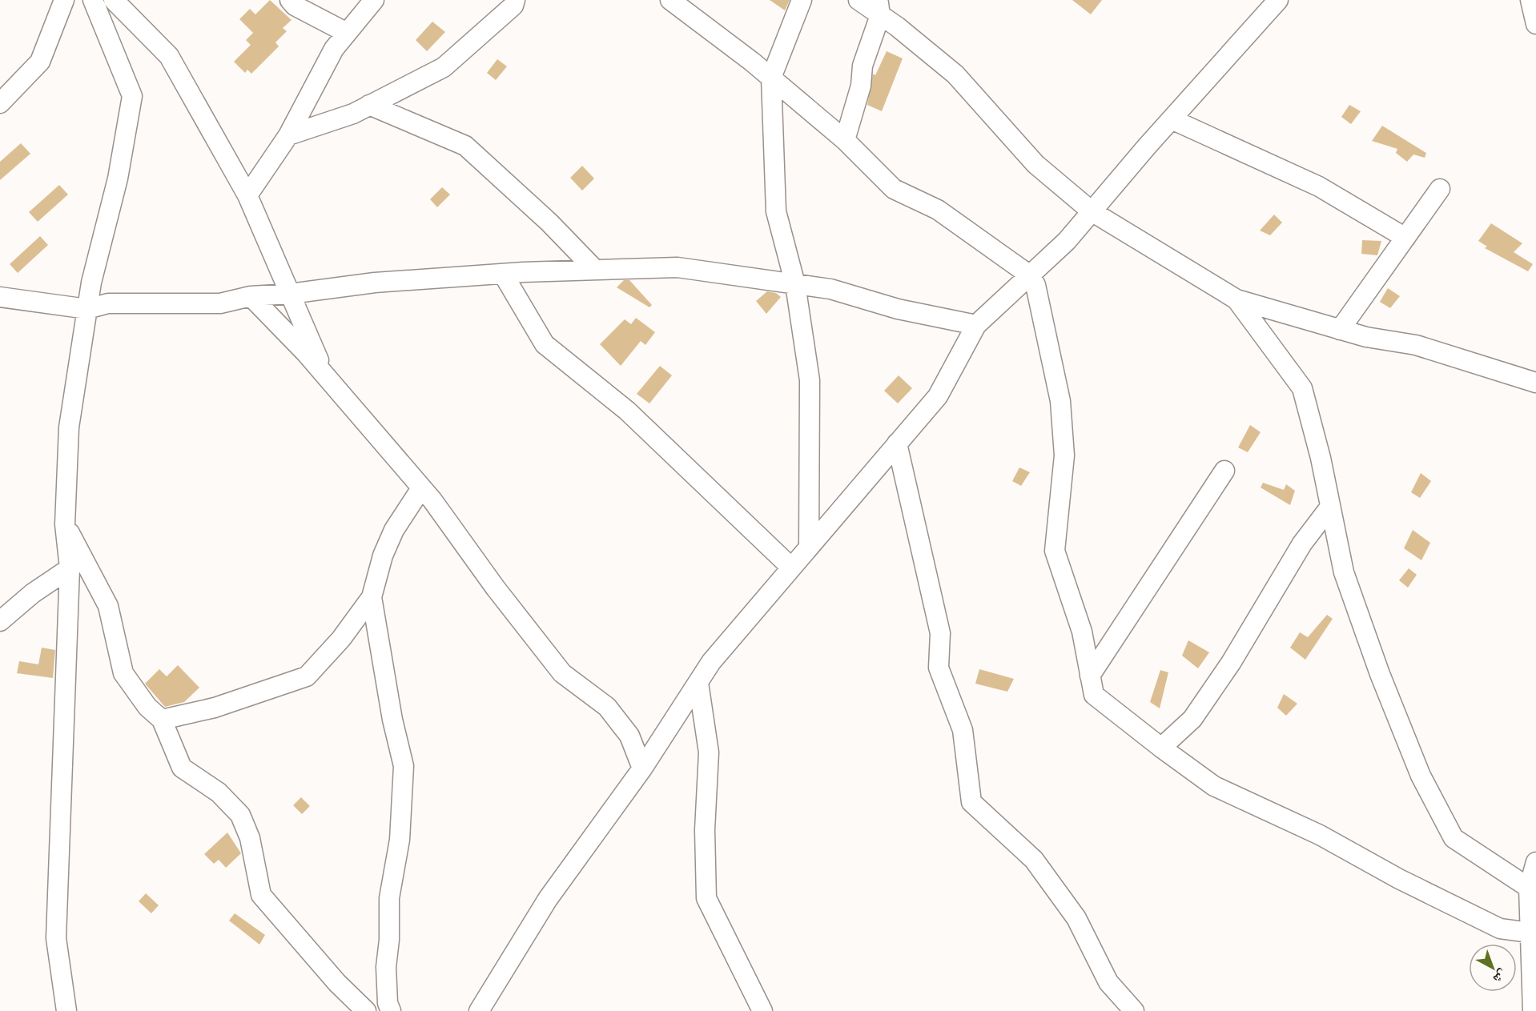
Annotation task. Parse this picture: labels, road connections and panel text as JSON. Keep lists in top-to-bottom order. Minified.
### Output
{"north":"bottom right"}
